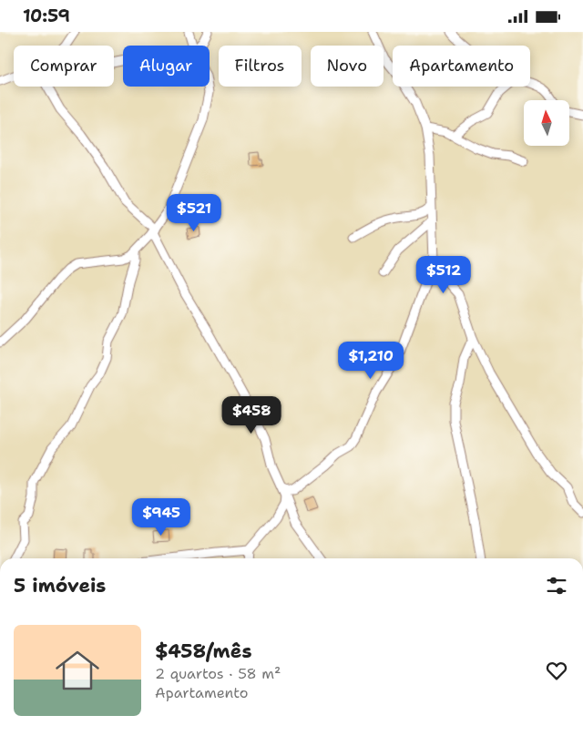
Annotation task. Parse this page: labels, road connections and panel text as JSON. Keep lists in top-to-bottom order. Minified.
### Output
{"north":"top","page":{"status":"10:59","chip":["Comprar","Alugar","Filtros","Novo","Apartamento"],"price":["$521","$512","$1,210","$458","$945"],"heading":"5 imóveis","list":[{"name":"$458/mês","note":"2 quartos · 58 m² · Apartamento"}]}}
